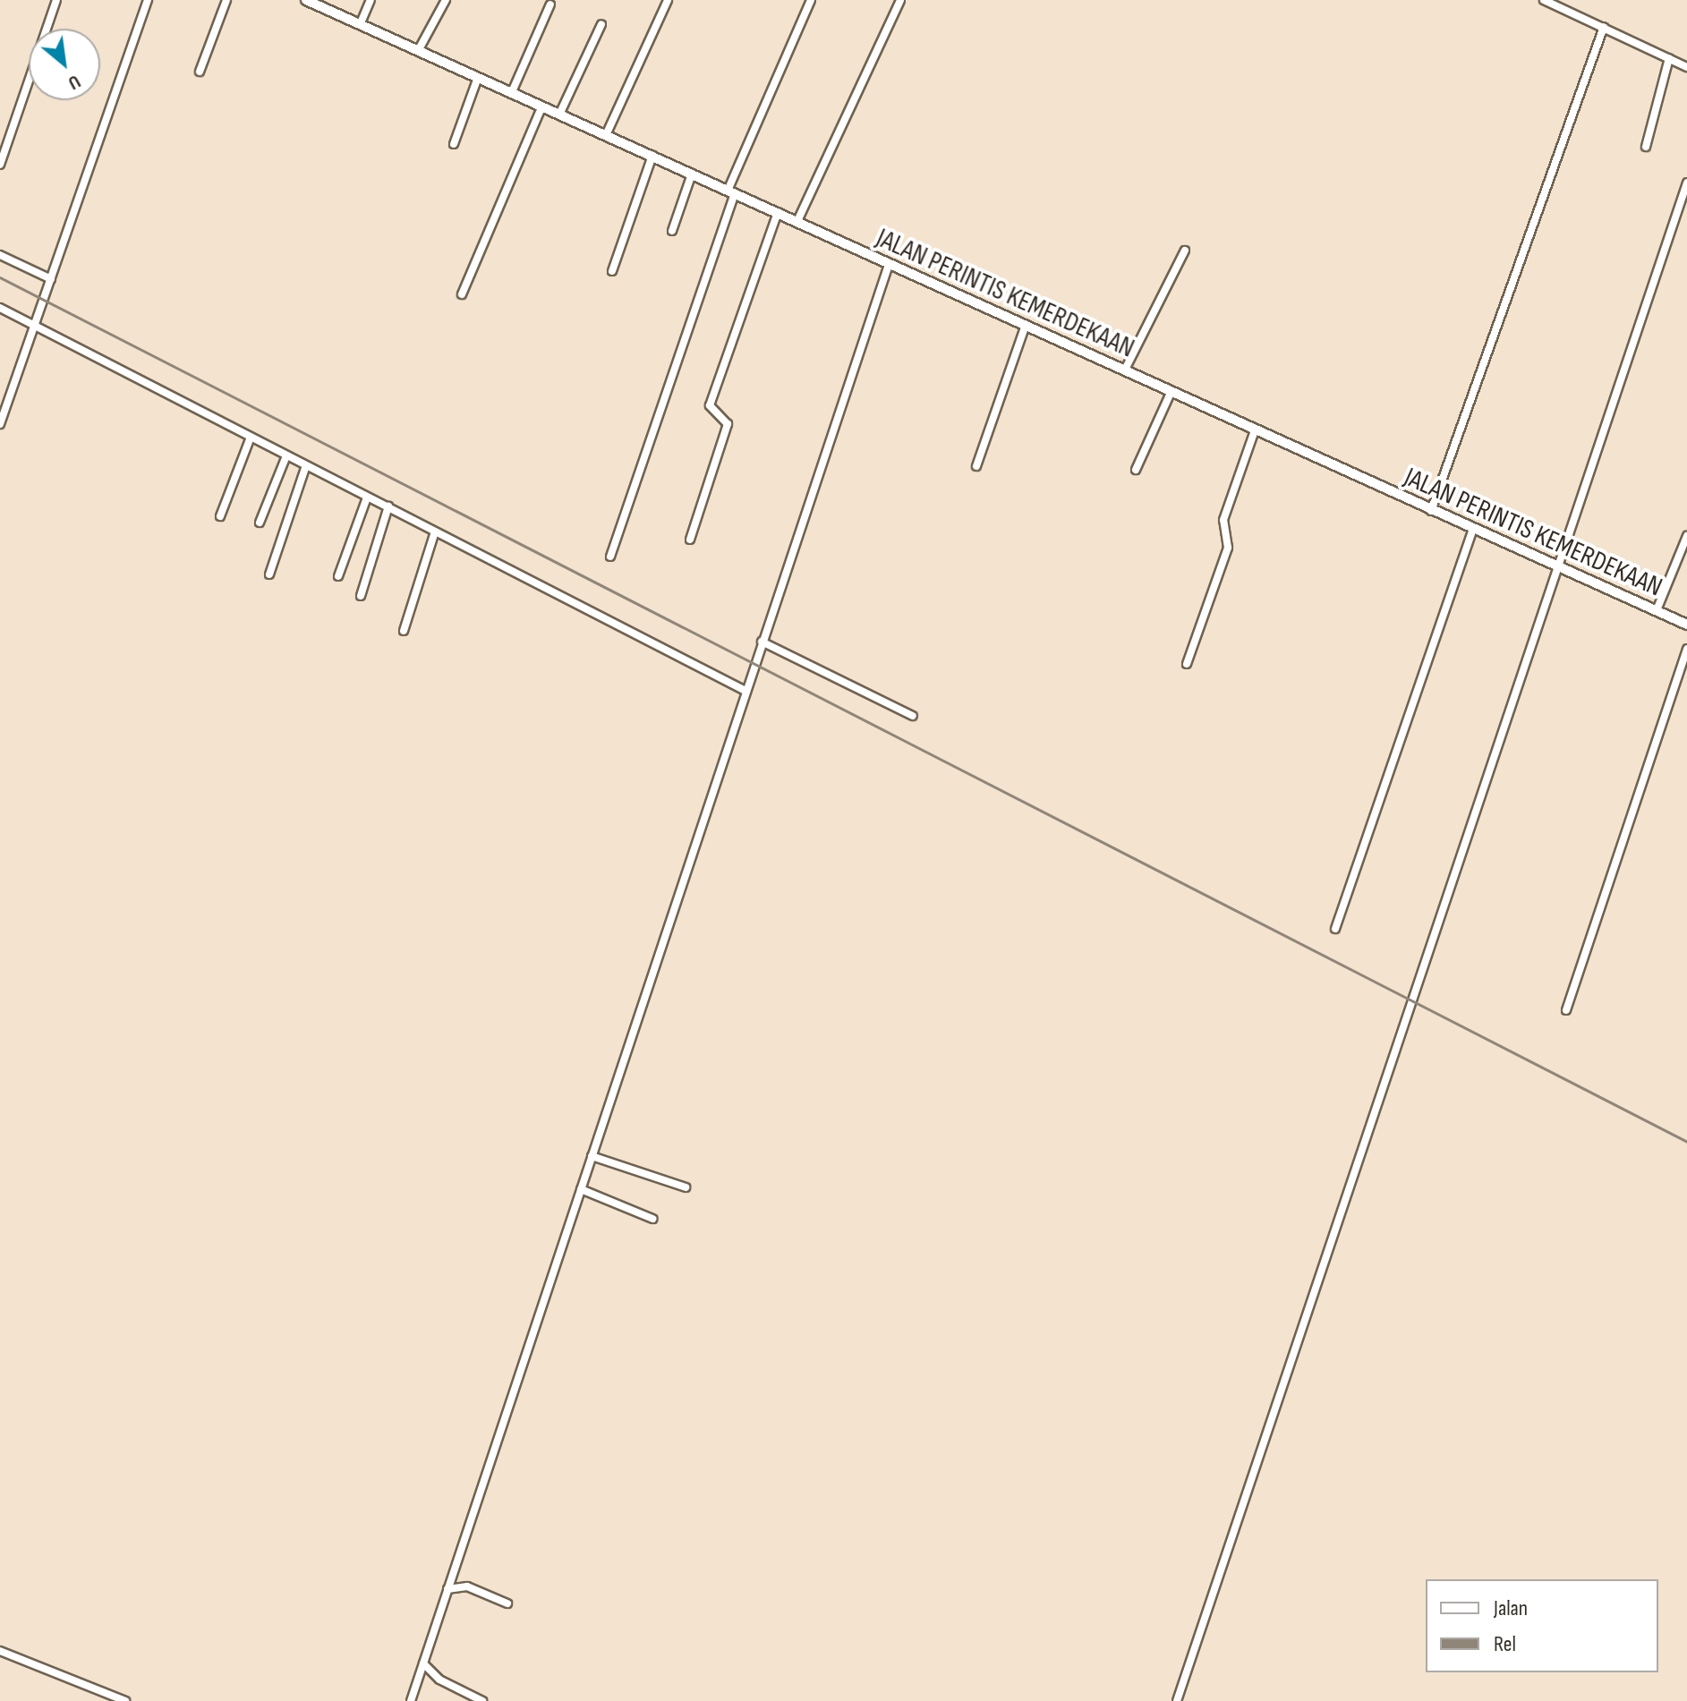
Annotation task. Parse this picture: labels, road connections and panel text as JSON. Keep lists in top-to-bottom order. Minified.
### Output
{"streets":{"street":["JALAN PERINTIS KEMERDEKAAN"]},"legend":["Jalan","Rel"],"north":"bottom right"}
